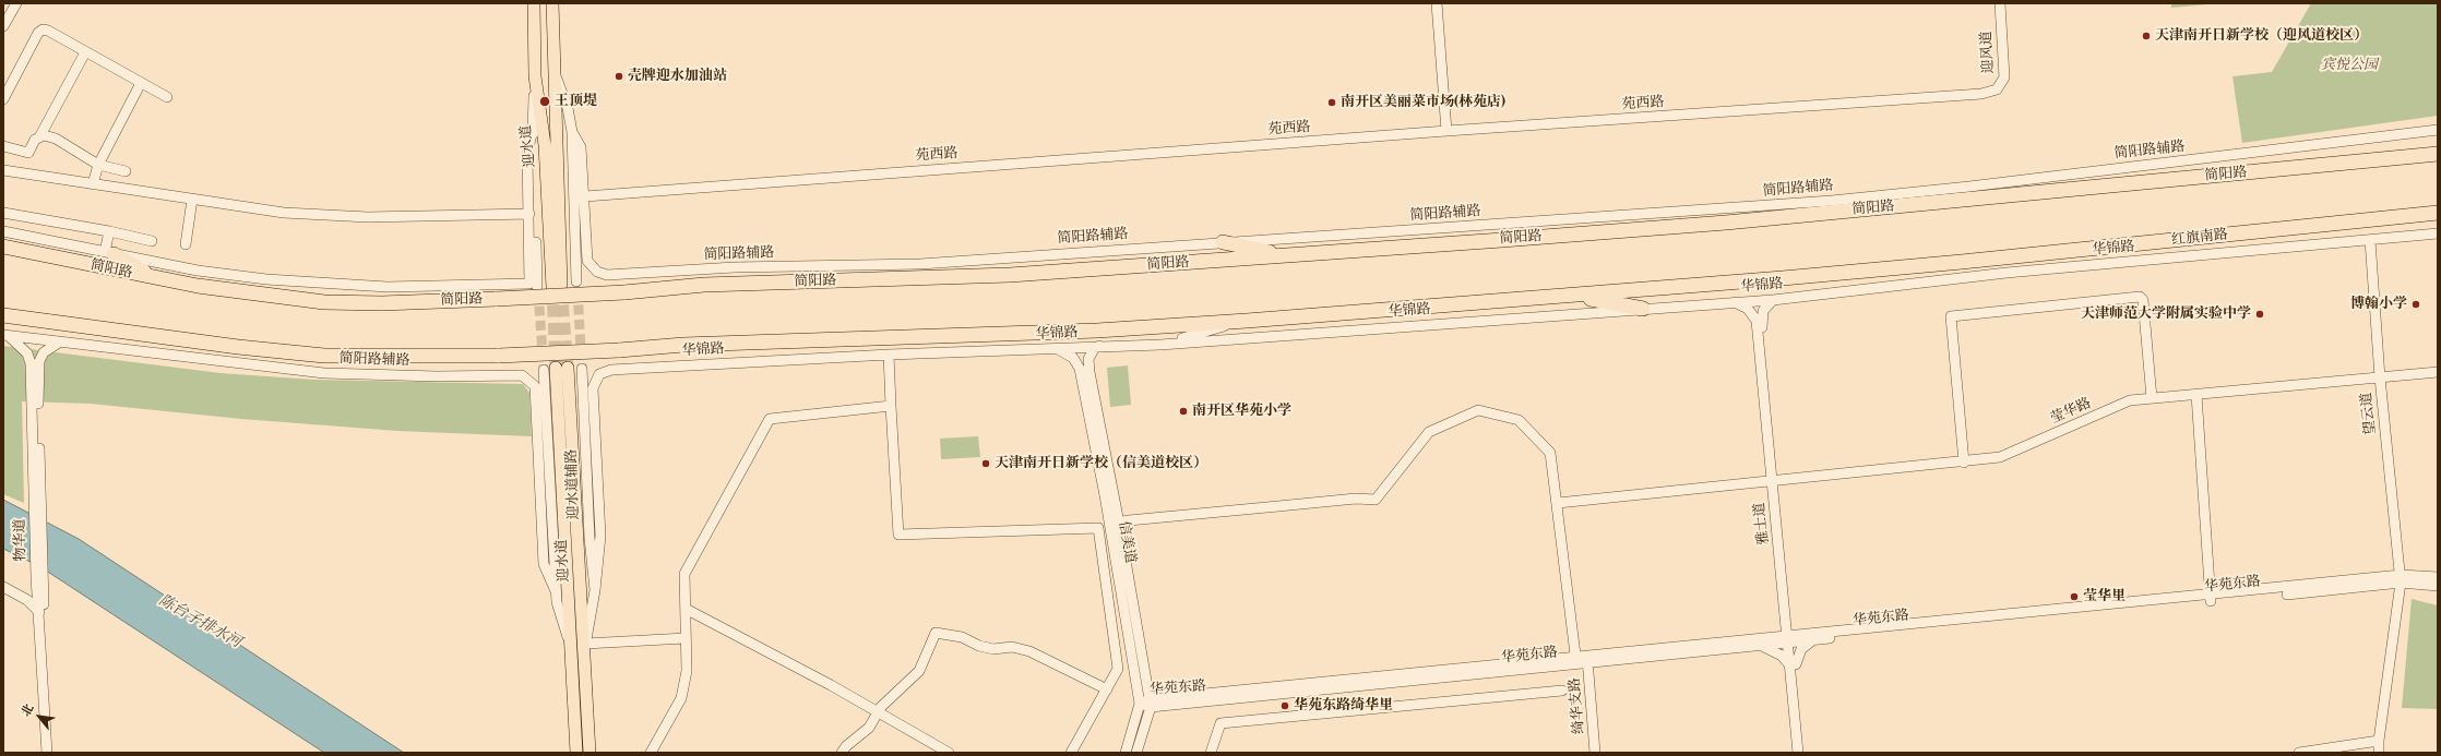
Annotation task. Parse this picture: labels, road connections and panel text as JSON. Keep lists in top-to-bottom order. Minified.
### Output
{"streets":{"highway":["简阳路","红旗南路"],"main road":["迎水道"],"street":["迎风道","苑西路","简阳路辅路","华锦路","莹华路","望云道","迎水道辅路","雅士道","物华道","信美道","华苑东路","绮华支路"]},"crossings":[["迎风道","苑西路"],["苑西路","简阳路辅路"],["迎水道","迎水道辅路"],["简阳路辅路","迎水道辅路"],["简阳路辅路","物华道"],["华锦路","望云道"],["华锦路","迎水道辅路"],["华锦路","雅士道"],["华锦路","信美道"],["莹华路","望云道"],["莹华路","雅士道"],["望云道","华苑东路"],["雅士道","华苑东路"],["信美道","华苑东路"],["华苑东路","绮华支路"]],"water":["陈台子排水河"],"parks":["宾悦公园"],"places":["天津南开日新学校（迎风道校区）","壳牌迎水加油站","王顶堤","南开区美丽菜市场(林苑店)","博翰小学","天津师范大学附属实验中学","南开区华苑小学","天津南开日新学校（信美道校区）","莹华里","华苑东路绮华里"],"north":"top left"}
